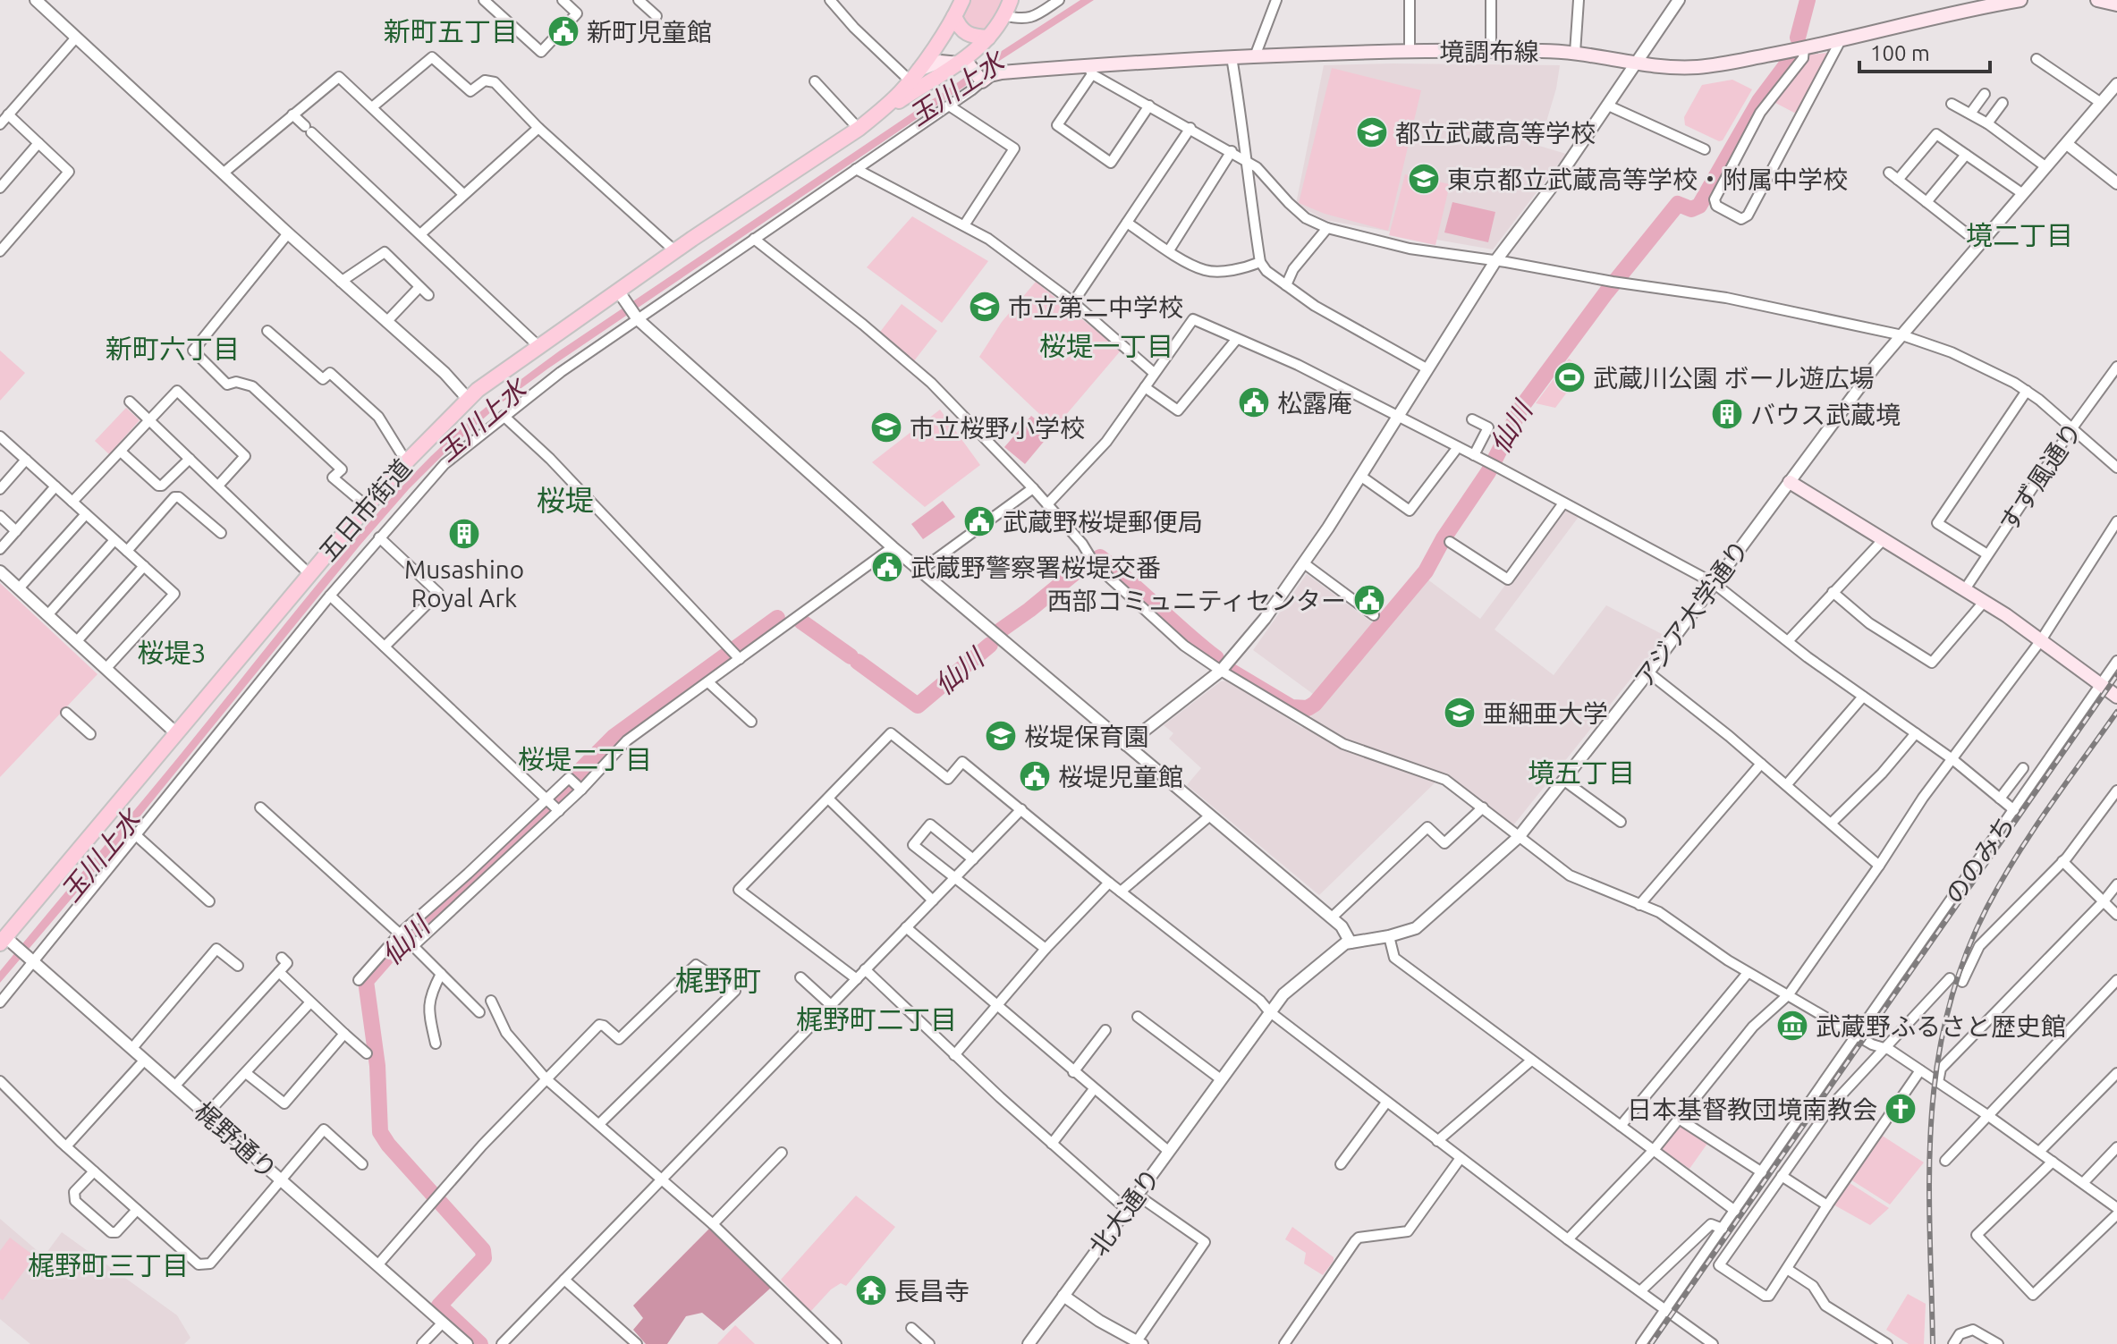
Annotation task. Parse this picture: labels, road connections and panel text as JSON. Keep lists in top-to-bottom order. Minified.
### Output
{"streets":{"main road":["境調布線","五日市街道"],"street":["すず風通り","アジア大学通り","ののみち","梶野通り","北大通り"]},"crossings":[["五日市街道","梶野通り"],["アジア大学通り","北大通り"]],"districts":["新町五丁目","境二丁目","桜堤一丁目","新町六丁目","桜堤","桜堤3","桜堤二丁目","境五丁目","梶野町","梶野町二丁目","梶野町三丁目"],"water":["玉川上水","仙川"],"places":{"public building":["新町児童館","松露庵","武蔵野桜堤郵便局","武蔵野警察署桜堤交番","西部コミュニティセンター","桜堤児童館"],"school or university":["都立武蔵高等学校","東京都立武蔵高等学校・附属中学校","市立第二中学校","市立桜野小学校","亜細亜大学","桜堤保育園"],"sports":["武蔵川公園 ボール遊広場"],"building":["バウス武蔵境","Musashino Royal Ark"],"museum":["武蔵野ふるさと歴史館"],"church":["日本基督教団境南教会"],"temple":["長昌寺"]},"scale_bar":"100 m"}
